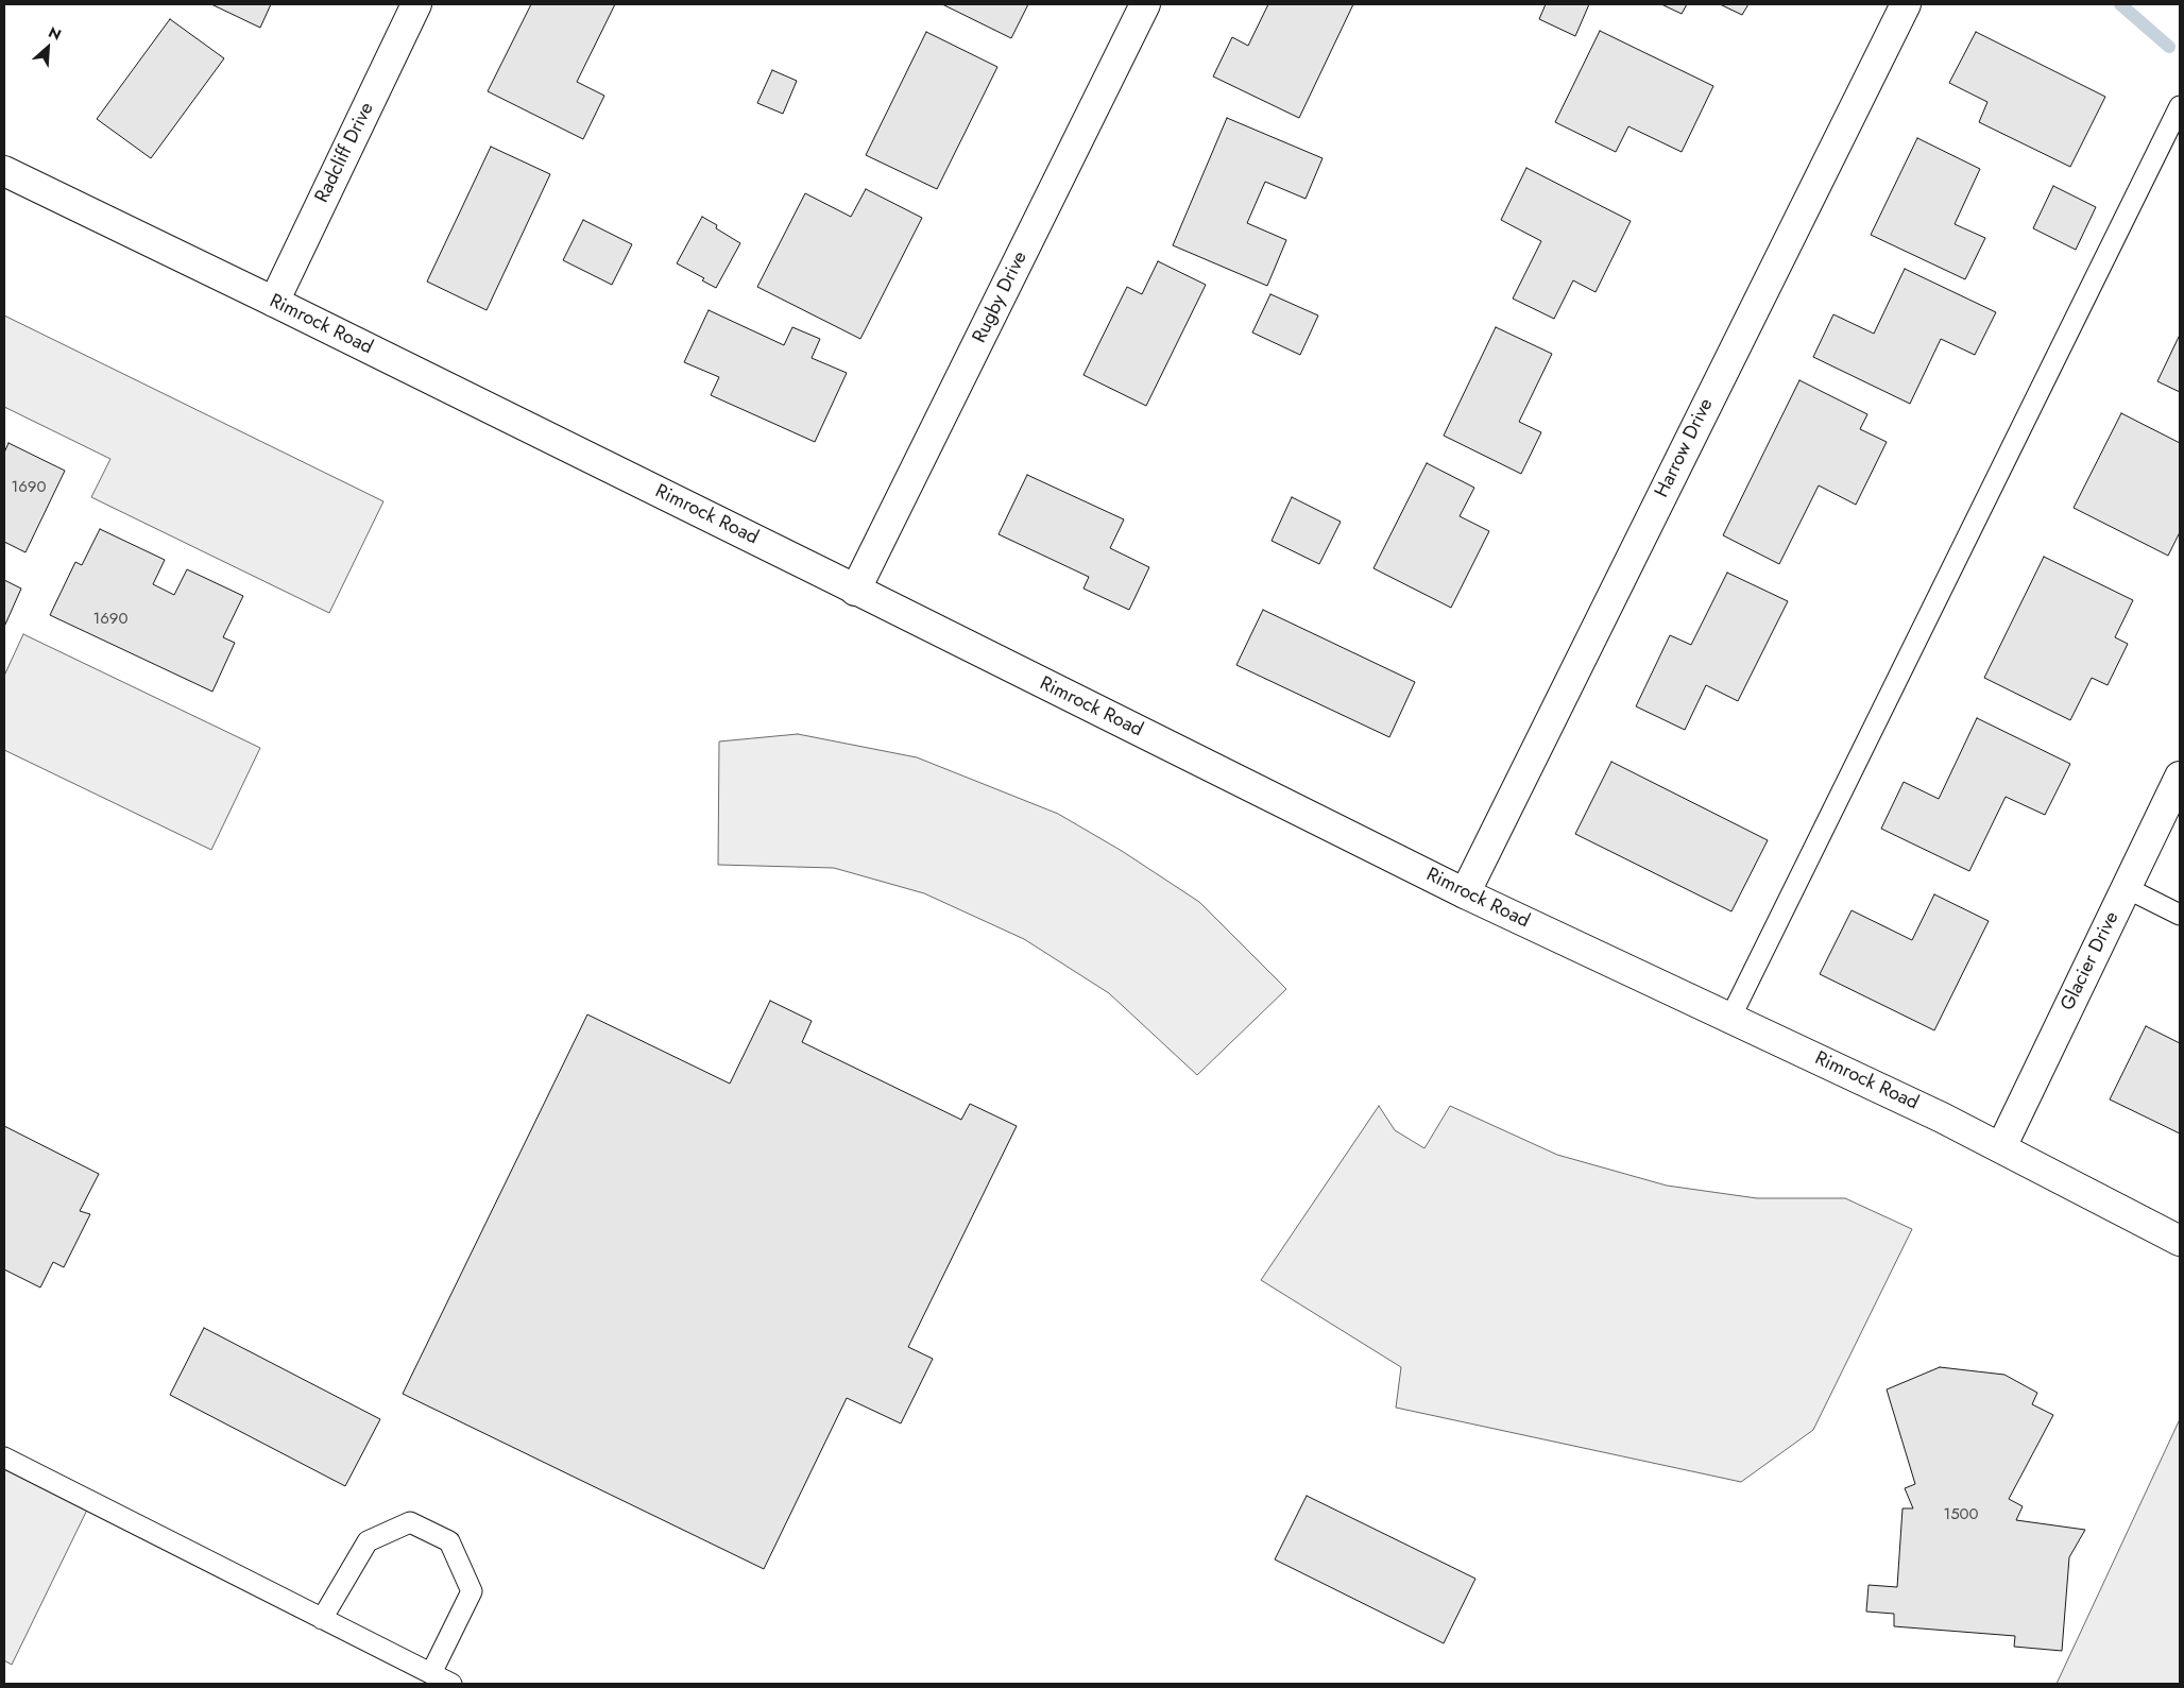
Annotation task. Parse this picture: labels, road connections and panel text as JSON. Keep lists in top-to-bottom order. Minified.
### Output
{"streets":{"main road":["Radcliff Drive","Rugby Drive","Rimrock Road","Harrow Drive","Glacier Drive"]},"crossings":[["Radcliff Drive","Rimrock Road"],["Rugby Drive","Rimrock Road"],["Rimrock Road","Harrow Drive"],["Rimrock Road","Glacier Drive"]],"house_numbers":["1690","1690","1500"],"north":"top right"}
